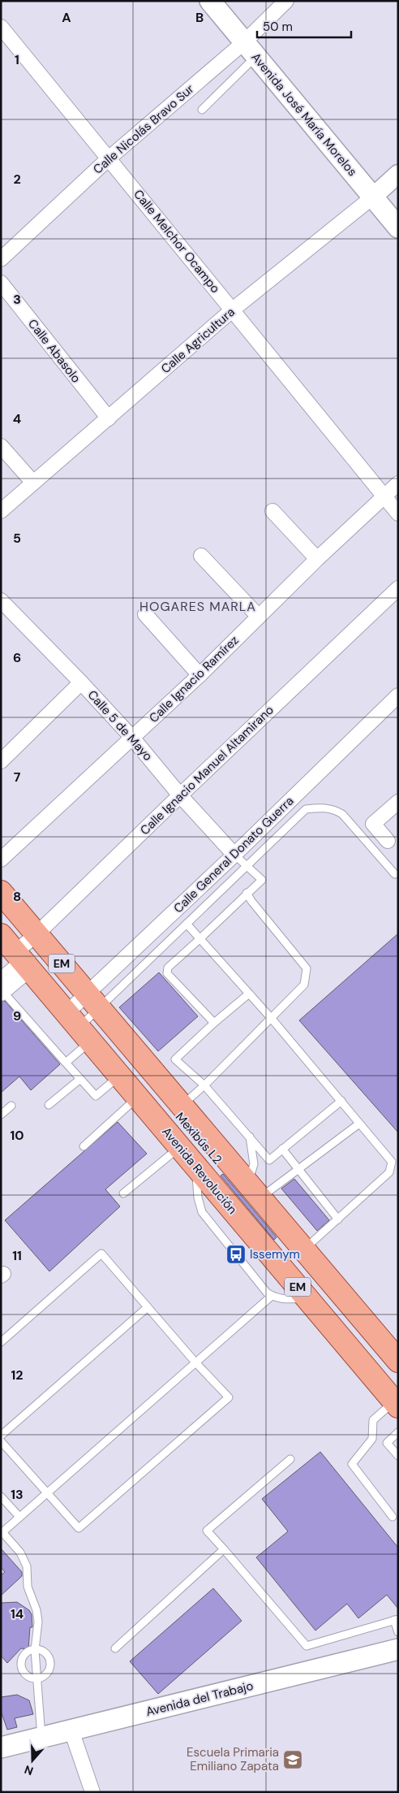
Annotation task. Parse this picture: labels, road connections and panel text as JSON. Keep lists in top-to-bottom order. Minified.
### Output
{"streets":{"main road":["Avenida José María Morelos","EM","Avenida Revolución","Avenida del Trabajo"],"street":["Calle Nicolás Bravo Sur","Calle Melchor Ocampo","Calle Agricultura","Calle Abasolo","Calle Ignacio Ramírez","Calle 5 de Mayo","Calle Ignacio Manuel Altamirano","Calle General Donato Guerra"],"lane":["Mexibús L2"]},"crossings":[["Avenida José María Morelos","Calle Nicolás Bravo Sur"],["Avenida José María Morelos","Calle Agricultura"],["Calle Nicolás Bravo Sur","Calle Melchor Ocampo"],["Calle Melchor Ocampo","Calle Agricultura"],["Calle Melchor Ocampo","Calle Ignacio Ramírez"],["Calle Agricultura","Calle Abasolo"],["Calle Ignacio Ramírez","Calle 5 de Mayo"],["Calle 5 de Mayo","Calle Ignacio Manuel Altamirano"],["Calle 5 de Mayo","Calle General Donato Guerra"],["Calle Ignacio Manuel Altamirano","Avenida Revolución"],["Calle General Donato Guerra","Mexibús L2"],["Calle General Donato Guerra","Avenida Revolución"],["Mexibús L2","Avenida Revolución"]],"districts":["HOGARES MARLA"],"places":{"bus stop":["Issemym"],"school or university":["Escuela Primaria Emiliano Zapata"]},"scale_bar":"50 m","north":"bottom","grid":{"columns":["A","B"],"rows":["1","2","3","4","5","6","7","8","9","10","11","12","13","14"]}}
